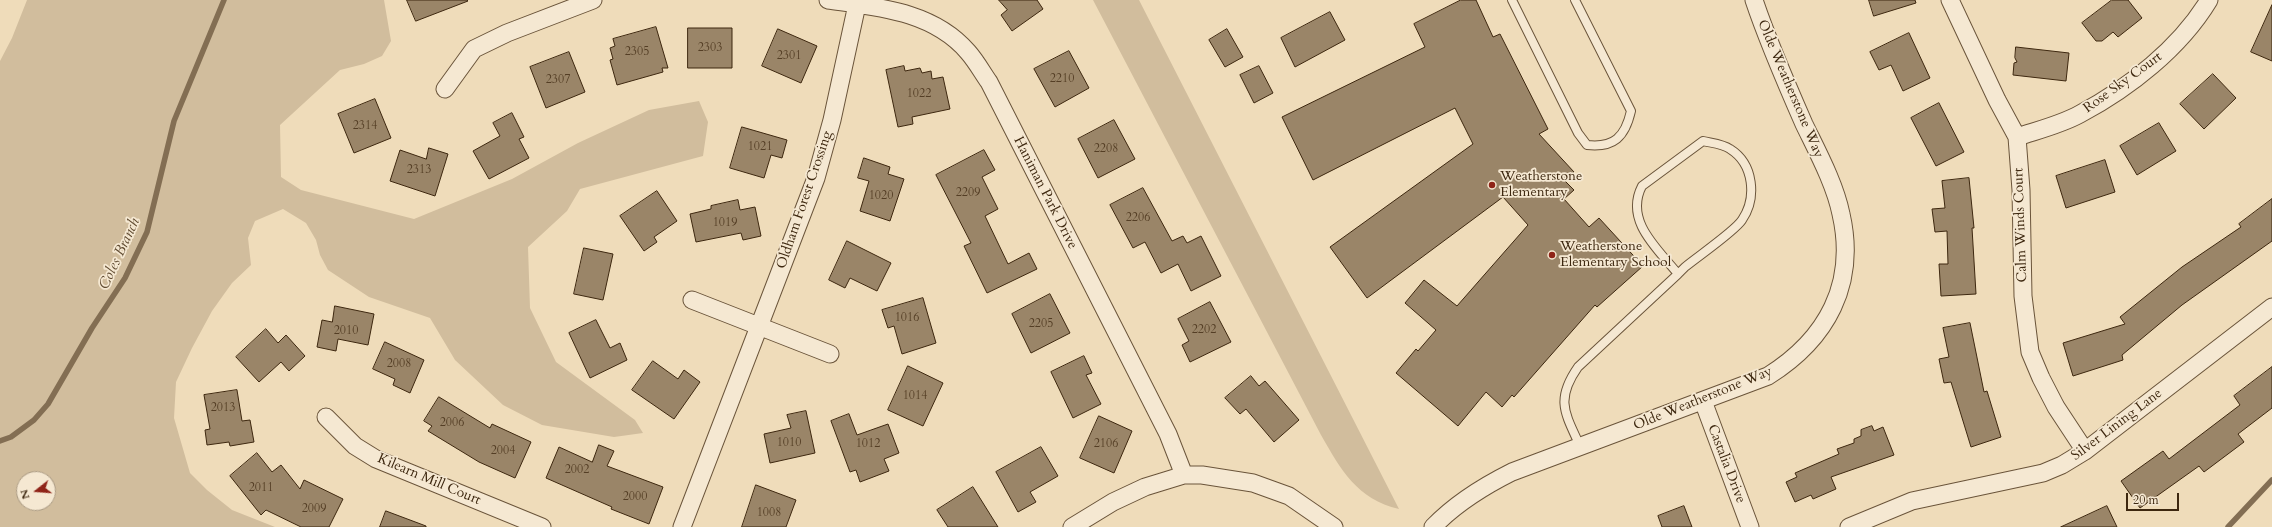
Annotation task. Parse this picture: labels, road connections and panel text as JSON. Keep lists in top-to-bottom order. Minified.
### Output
{"streets":{"street":["Rose Sky Court","Olde Weatherstone Way","Haniman Park Drive","Oldham Forest Crossing","Calm Winds Court","Silver Lining Lane","Castalia Drive","Kilearn Mill Court"]},"crossings":[["Rose Sky Court","Calm Winds Court"],["Olde Weatherstone Way","Castalia Drive"],["Haniman Park Drive","Oldham Forest Crossing"],["Calm Winds Court","Silver Lining Lane"]],"water":["Coles Branch"],"places":["Weatherstone Elementary","Weatherstone Elementary School"],"house_numbers":["2303","2305","2301","2210","2307","1022","2314","1021","2208","2313","2209","1020","2206","1019","1016","2205","2202","2010","2008","1014","2013","2006","1010","1012","2106","2004","2002","2011","2000","2009","1008"],"scale_bar":"20 m","north":"left"}
